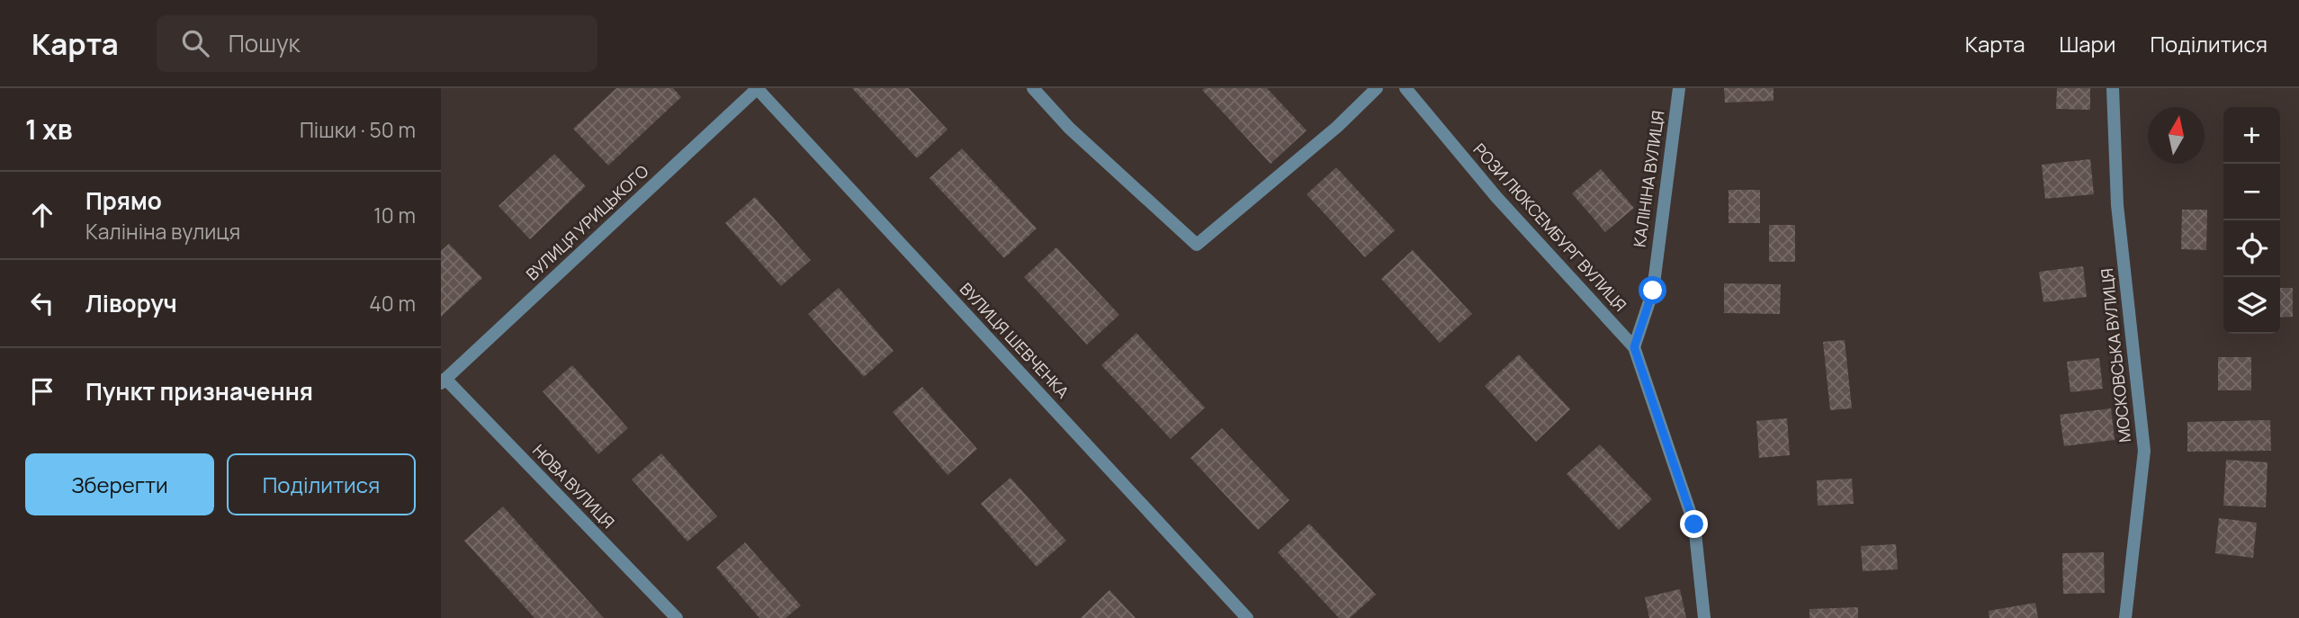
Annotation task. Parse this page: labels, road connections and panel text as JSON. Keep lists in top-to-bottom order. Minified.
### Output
{"streets":{"street":["КАЛІНІНА ВУЛИЦЯ","ВУЛИЦЯ УРИЦЬКОГО","РОЗИ ЛЮКСЕМБУРГ ВУЛИЦЯ","ВУЛИЦЯ ШЕВЧЕНКА","МОСКОВСЬКА ВУЛИЦЯ","НОВА ВУЛИЦЯ"]},"crossings":[["КАЛІНІНА ВУЛИЦЯ","РОЗИ ЛЮКСЕМБУРГ ВУЛИЦЯ"],["ВУЛИЦЯ УРИЦЬКОГО","ВУЛИЦЯ ШЕВЧЕНКА"],["ВУЛИЦЯ УРИЦЬКОГО","НОВА ВУЛИЦЯ"]],"north":"top","page":{"header":"Карта","search":"Пошук","nav":["Карта","Шари","Поділитися"],"heading":["1 хв","Пішки · 50 m"],"map_buttons":["+","−"],"list":[["Прямо","Калініна вулиця","10 m"],["Ліворуч","40 m"],"Пункт призначення"],"buttons":["Зберегти","Поділитися"]}}
